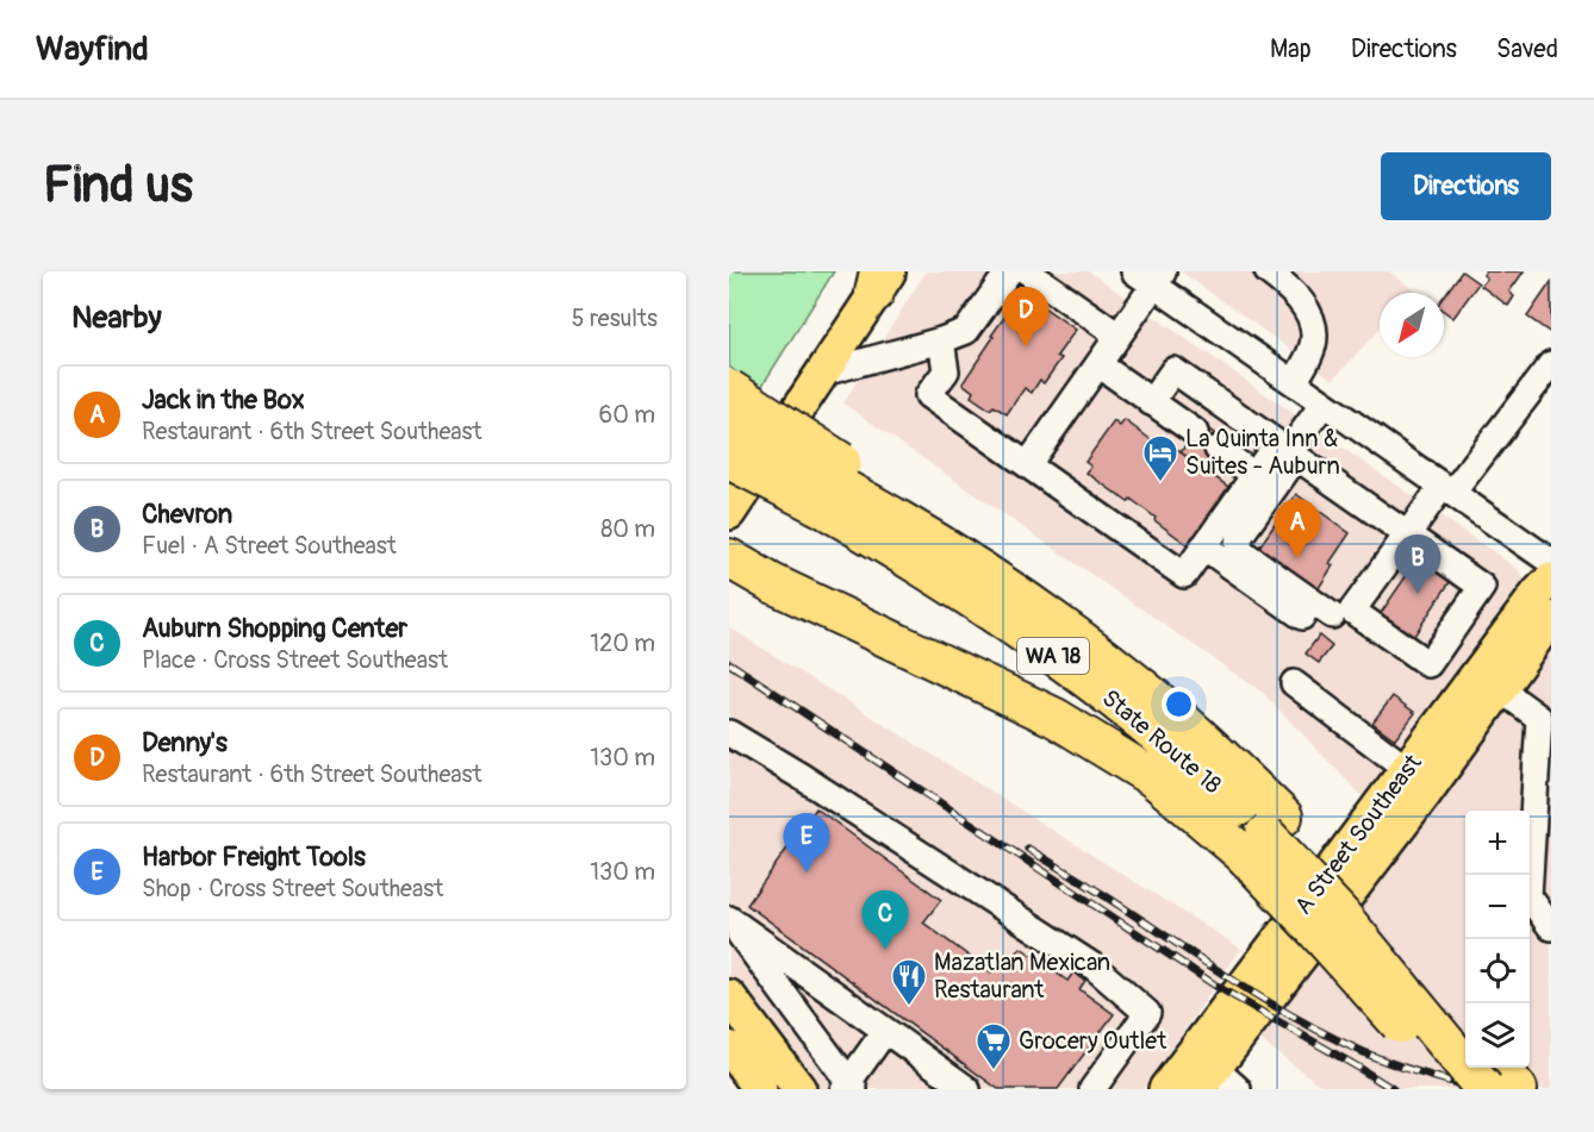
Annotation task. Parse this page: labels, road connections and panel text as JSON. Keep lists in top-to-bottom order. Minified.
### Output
{"streets":{"highway":["WA 18","State Route 18"],"main road":["A Street Southeast"]},"places":{"hotel":["La Quinta Inn & Suites - Auburn"],"restaurant":["Mazatlan Mexican Restaurant"],"supermarket":["Grocery Outlet"]},"north":"bottom left","page":{"header":"Wayfind","nav":["Map","Directions","Saved"],"buttons":"Directions","title":"Find us","heading":["Nearby","5 results"],"pins":["D","A","B","E","C"],"list":[{"mark":"A","name":"Jack in the Box","note":"Restaurant · 6th Street Southeast","value":"60 m"},{"mark":"B","name":"Chevron","note":"Fuel · A Street Southeast","value":"80 m"},{"mark":"C","name":"Auburn Shopping Center","note":"Place · Cross Street Southeast","value":"120 m"},{"mark":"D","name":"Denny's","note":"Restaurant · 6th Street Southeast","value":"130 m"},{"mark":"E","name":"Harbor Freight Tools","note":"Shop · Cross Street Southeast","value":"130 m"}],"map_buttons":["+","−"]}}
